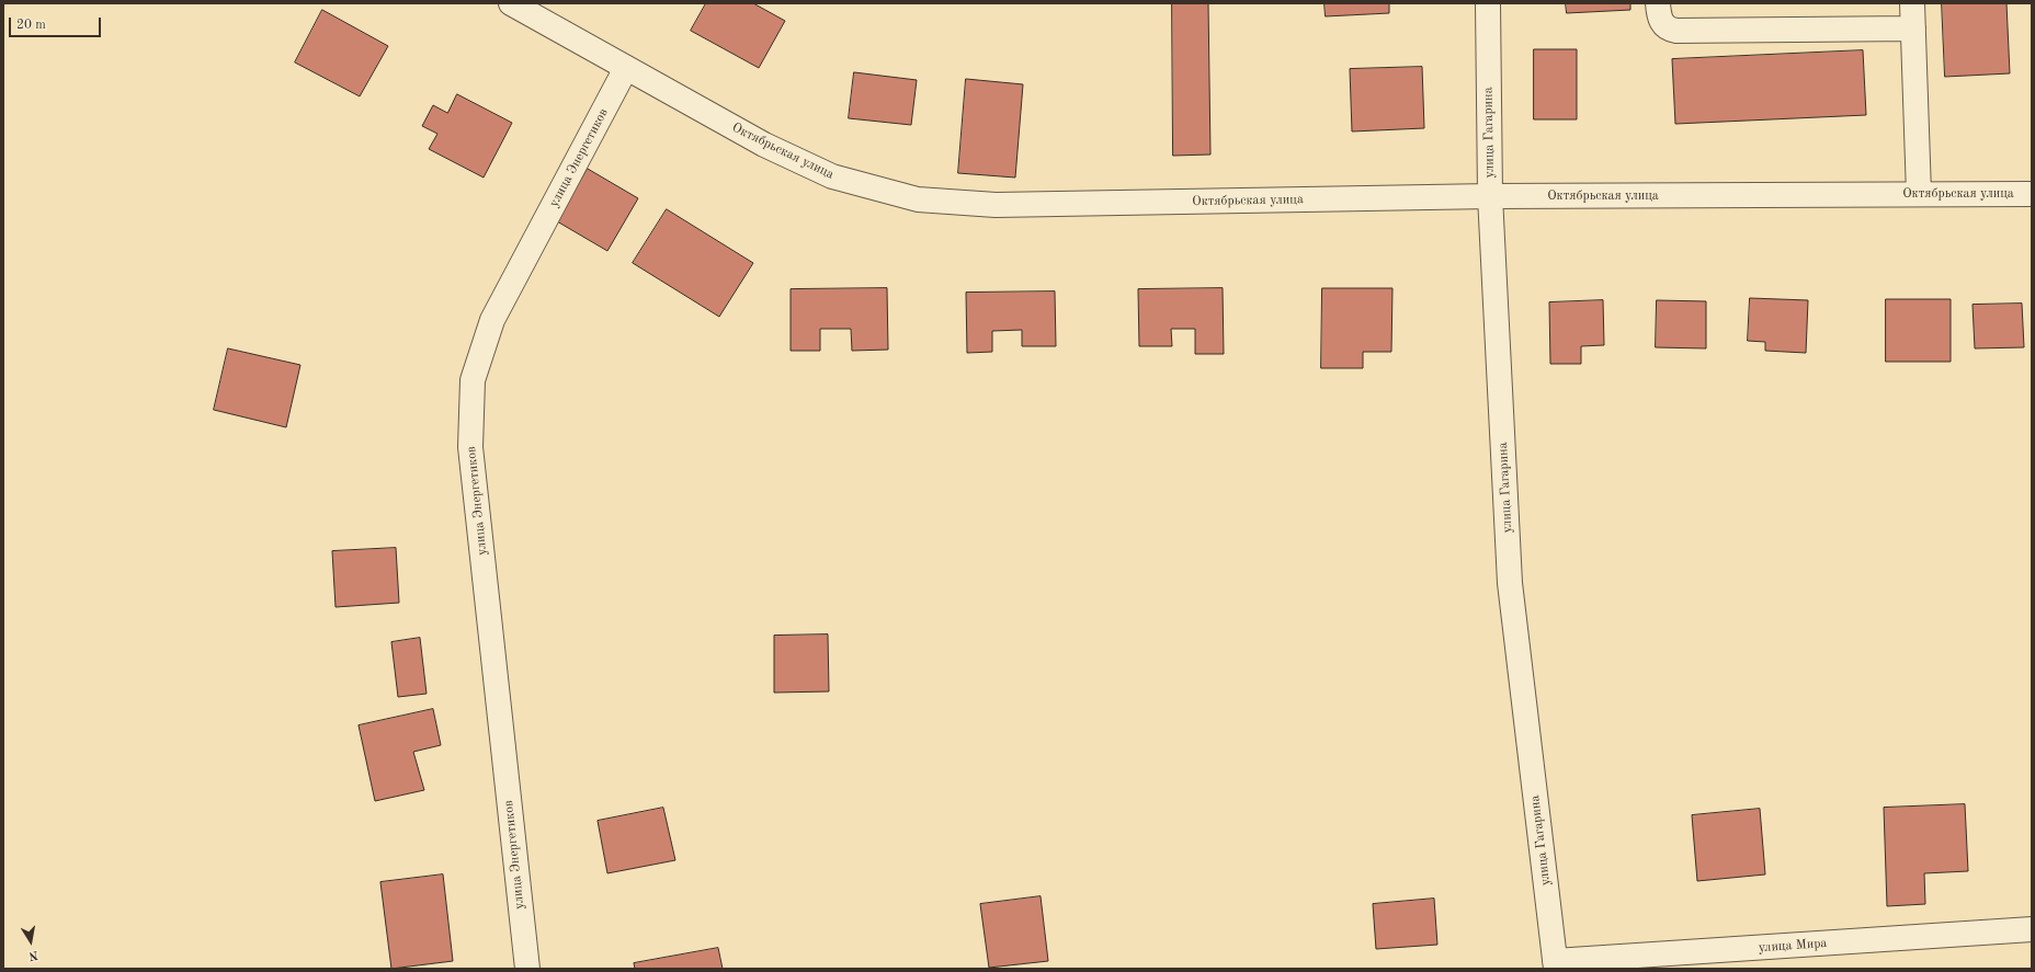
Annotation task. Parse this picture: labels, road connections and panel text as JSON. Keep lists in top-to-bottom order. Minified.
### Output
{"streets":{"street":["улица Гагарина","Октябрьская улица","улица Энергетиков","улица Мира"]},"crossings":[["улица Гагарина","Октябрьская улица"],["улица Гагарина","улица Мира"],["Октябрьская улица","улица Энергетиков"]],"scale_bar":"20 m","north":"bottom"}
